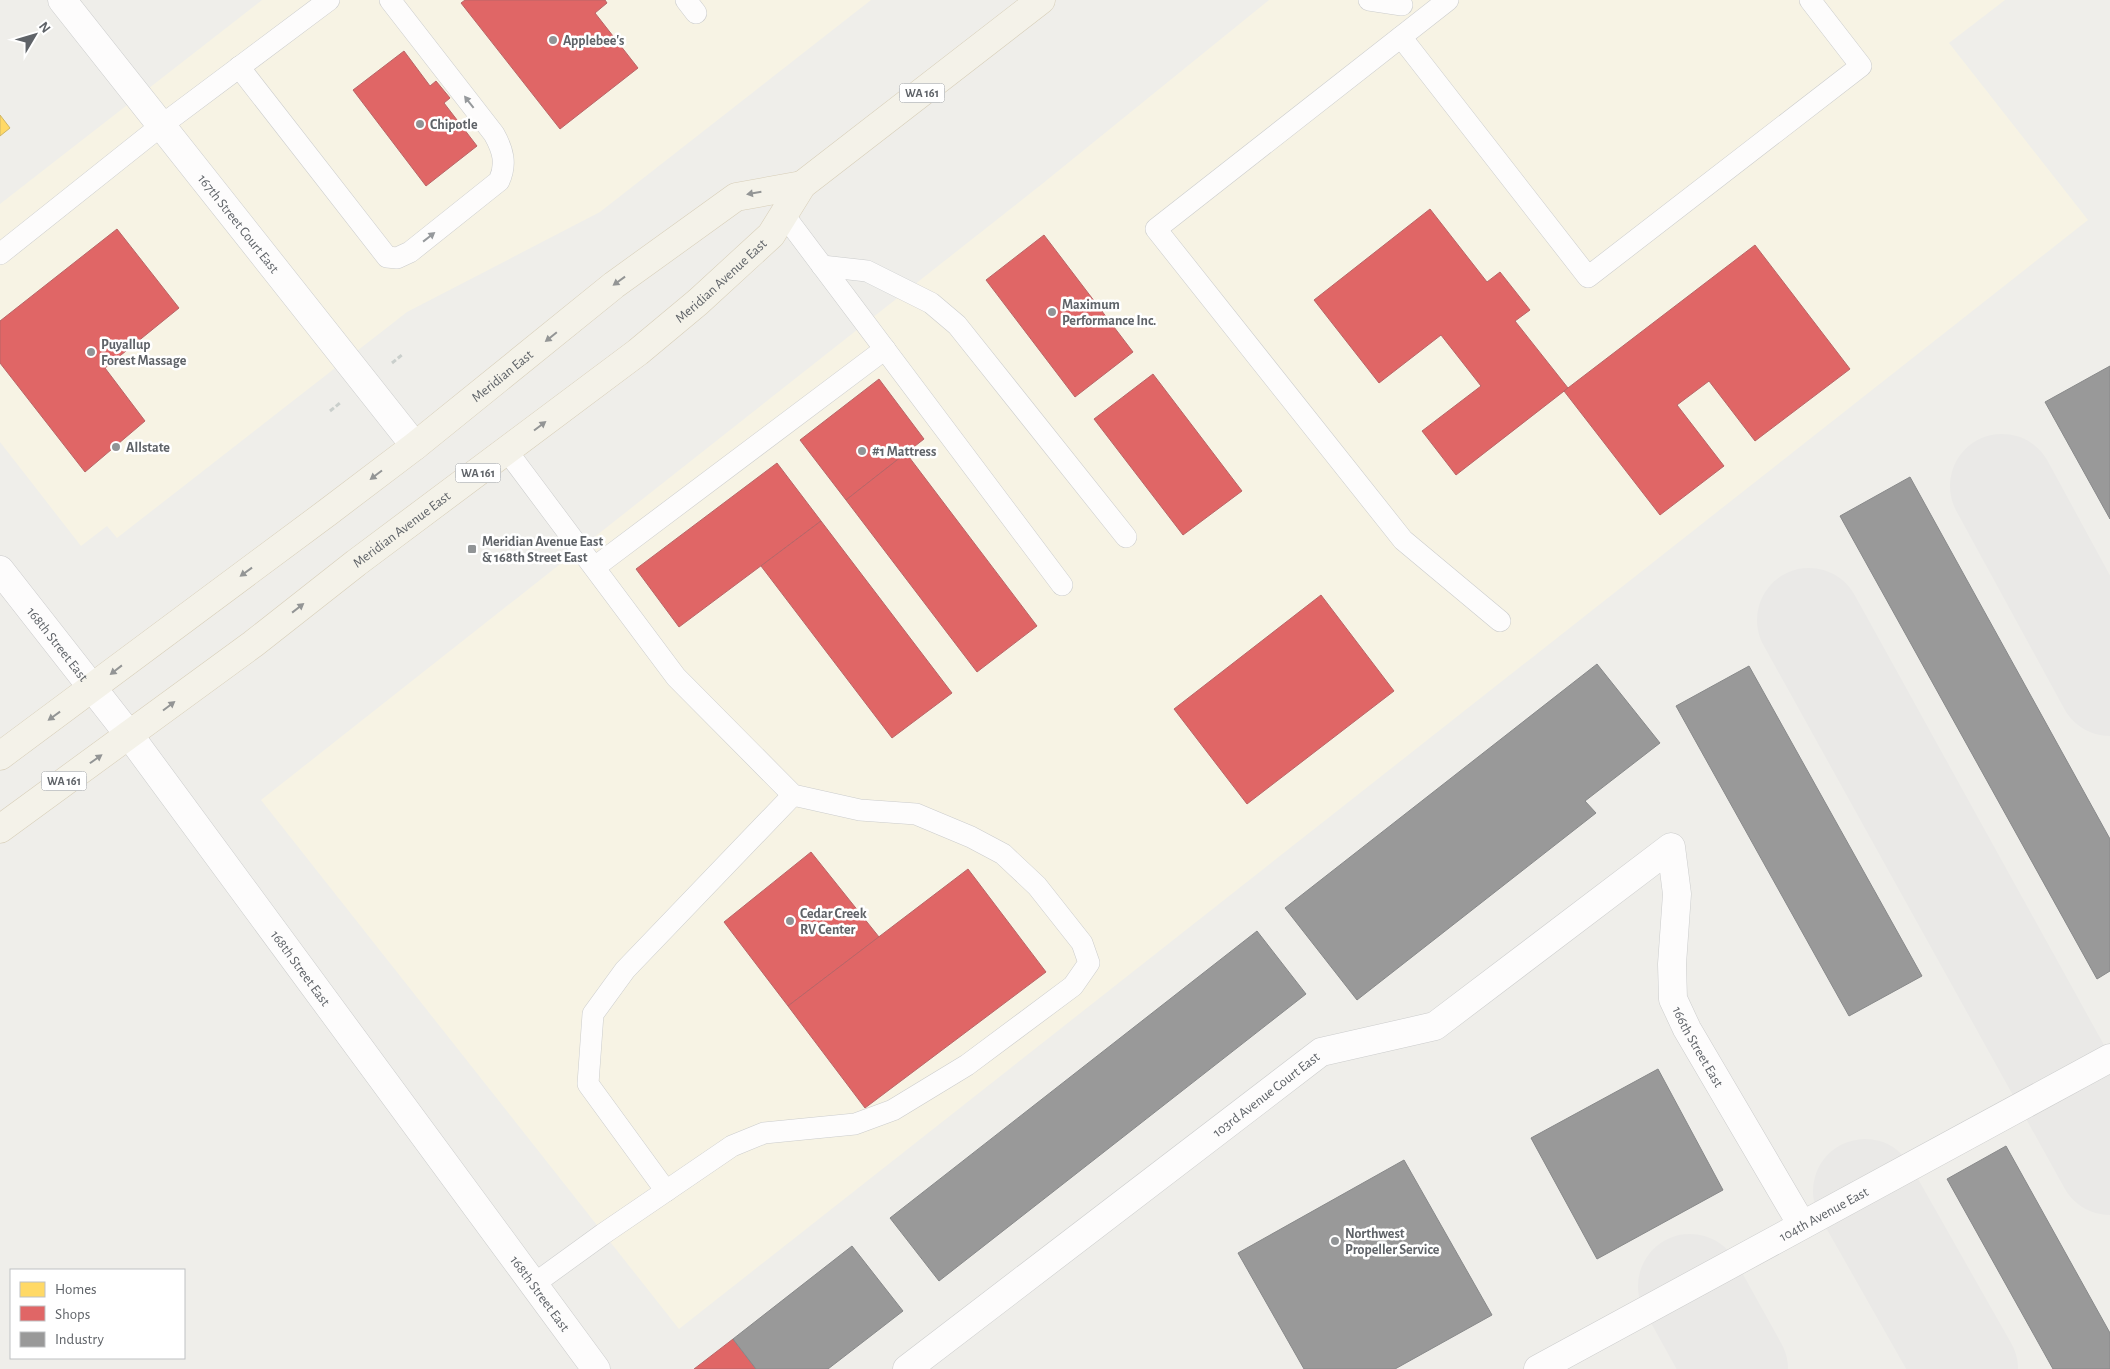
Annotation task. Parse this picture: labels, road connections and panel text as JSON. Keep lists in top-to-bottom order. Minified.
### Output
{"streets":{"main road":["WA 161","Meridian Avenue East","Meridian East"],"street":["167th Street Court East","168th Street East","166th Street East","103rd Avenue Court East","104th Avenue East"]},"crossings":[["WA 161","167th Street Court East"],["WA 161","Meridian East"],["WA 161","168th Street East"],["167th Street Court East","Meridian East"],["Meridian Avenue East","Meridian East"],["Meridian Avenue East","168th Street East"],["166th Street East","103rd Avenue Court East"],["166th Street East","104th Avenue East"]],"one_way":["Meridian East"],"places":{"other":["Applebee's","Chipotle","Maximum Performance Inc.","Puyallup Forest Massage","Allstate","#1 Mattress","Cedar Creek RV Center","Northwest Propeller Service"],"transit":["Meridian Avenue East & 168th Street East"]},"legend":["Homes","Shops","Industry"],"north":"top right"}
